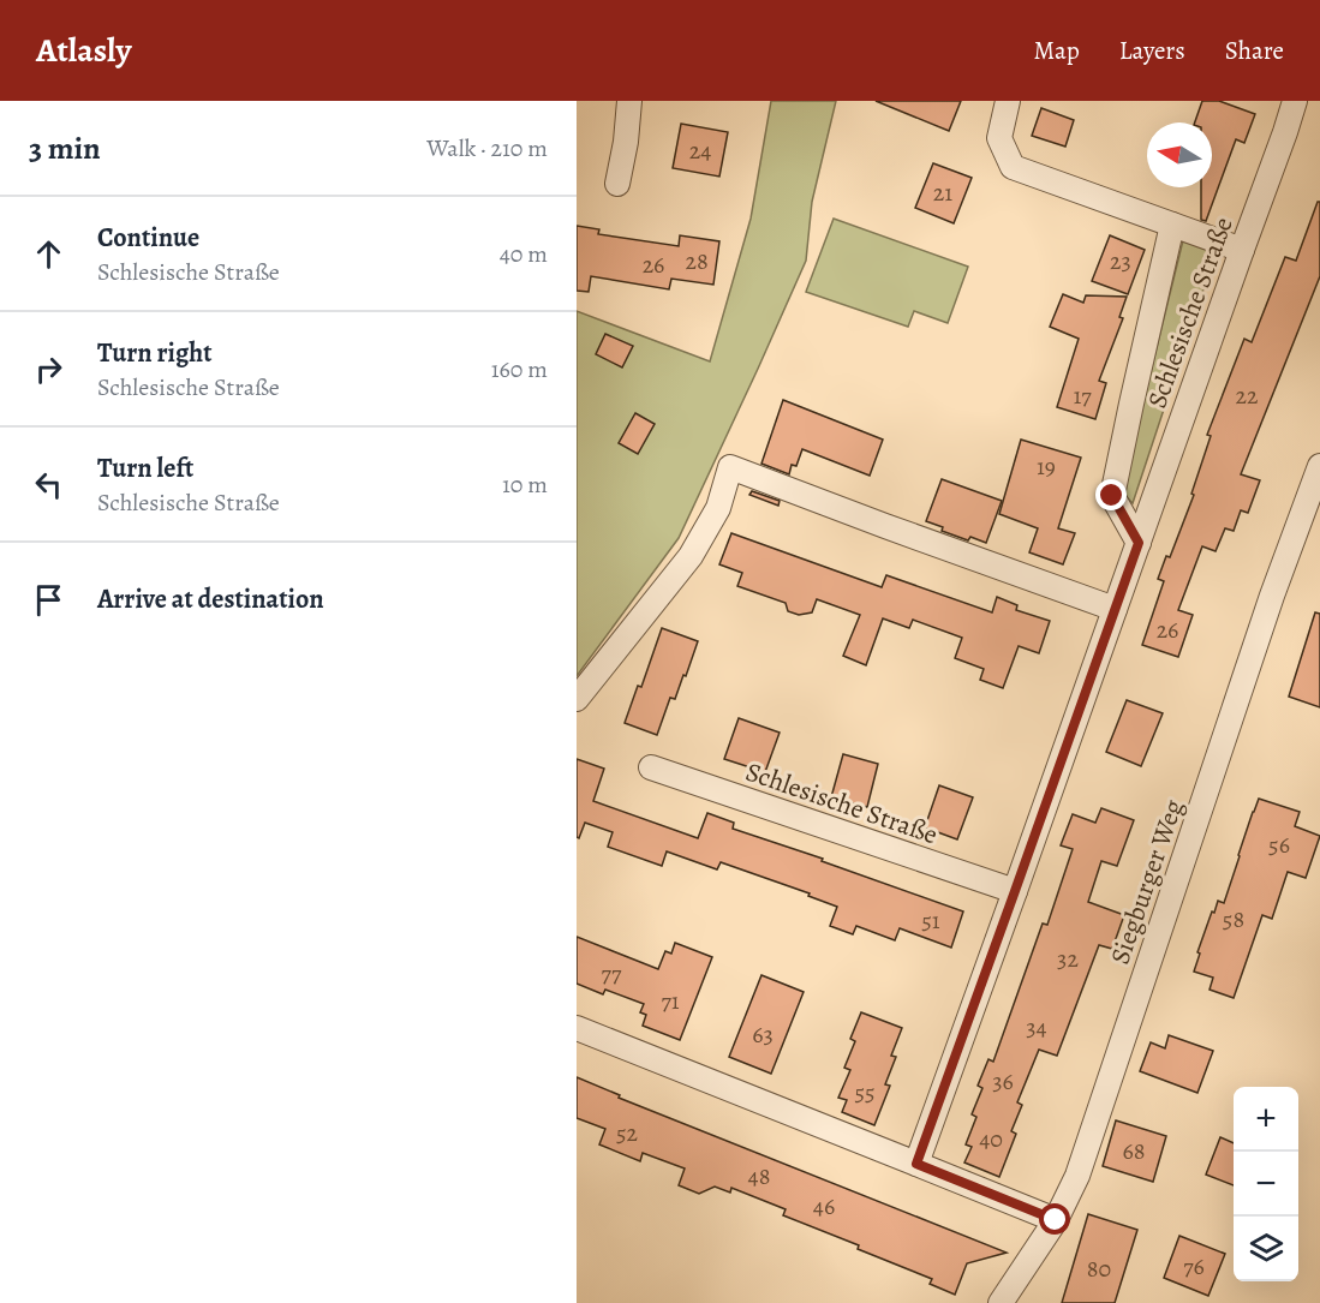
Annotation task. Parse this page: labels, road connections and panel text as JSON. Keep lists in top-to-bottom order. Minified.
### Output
{"streets":{"street":["Schlesische Straße","Siegburger Weg"]},"house_numbers":["24","21","28","23","26","17","22","19","26","56","58","51","32","77","71","34","63","36","55","52","40","68","48","46","76","80"],"north":"left","page":{"header":"Atlasly","nav":["Map","Layers","Share"],"heading":["3 min","Walk · 210 m"],"list":[["Continue","Schlesische Straße","40 m"],["Turn right","Schlesische Straße","160 m"],["Turn left","Schlesische Straße","10 m"],"Arrive at destination"],"map_buttons":["+","−"]}}
